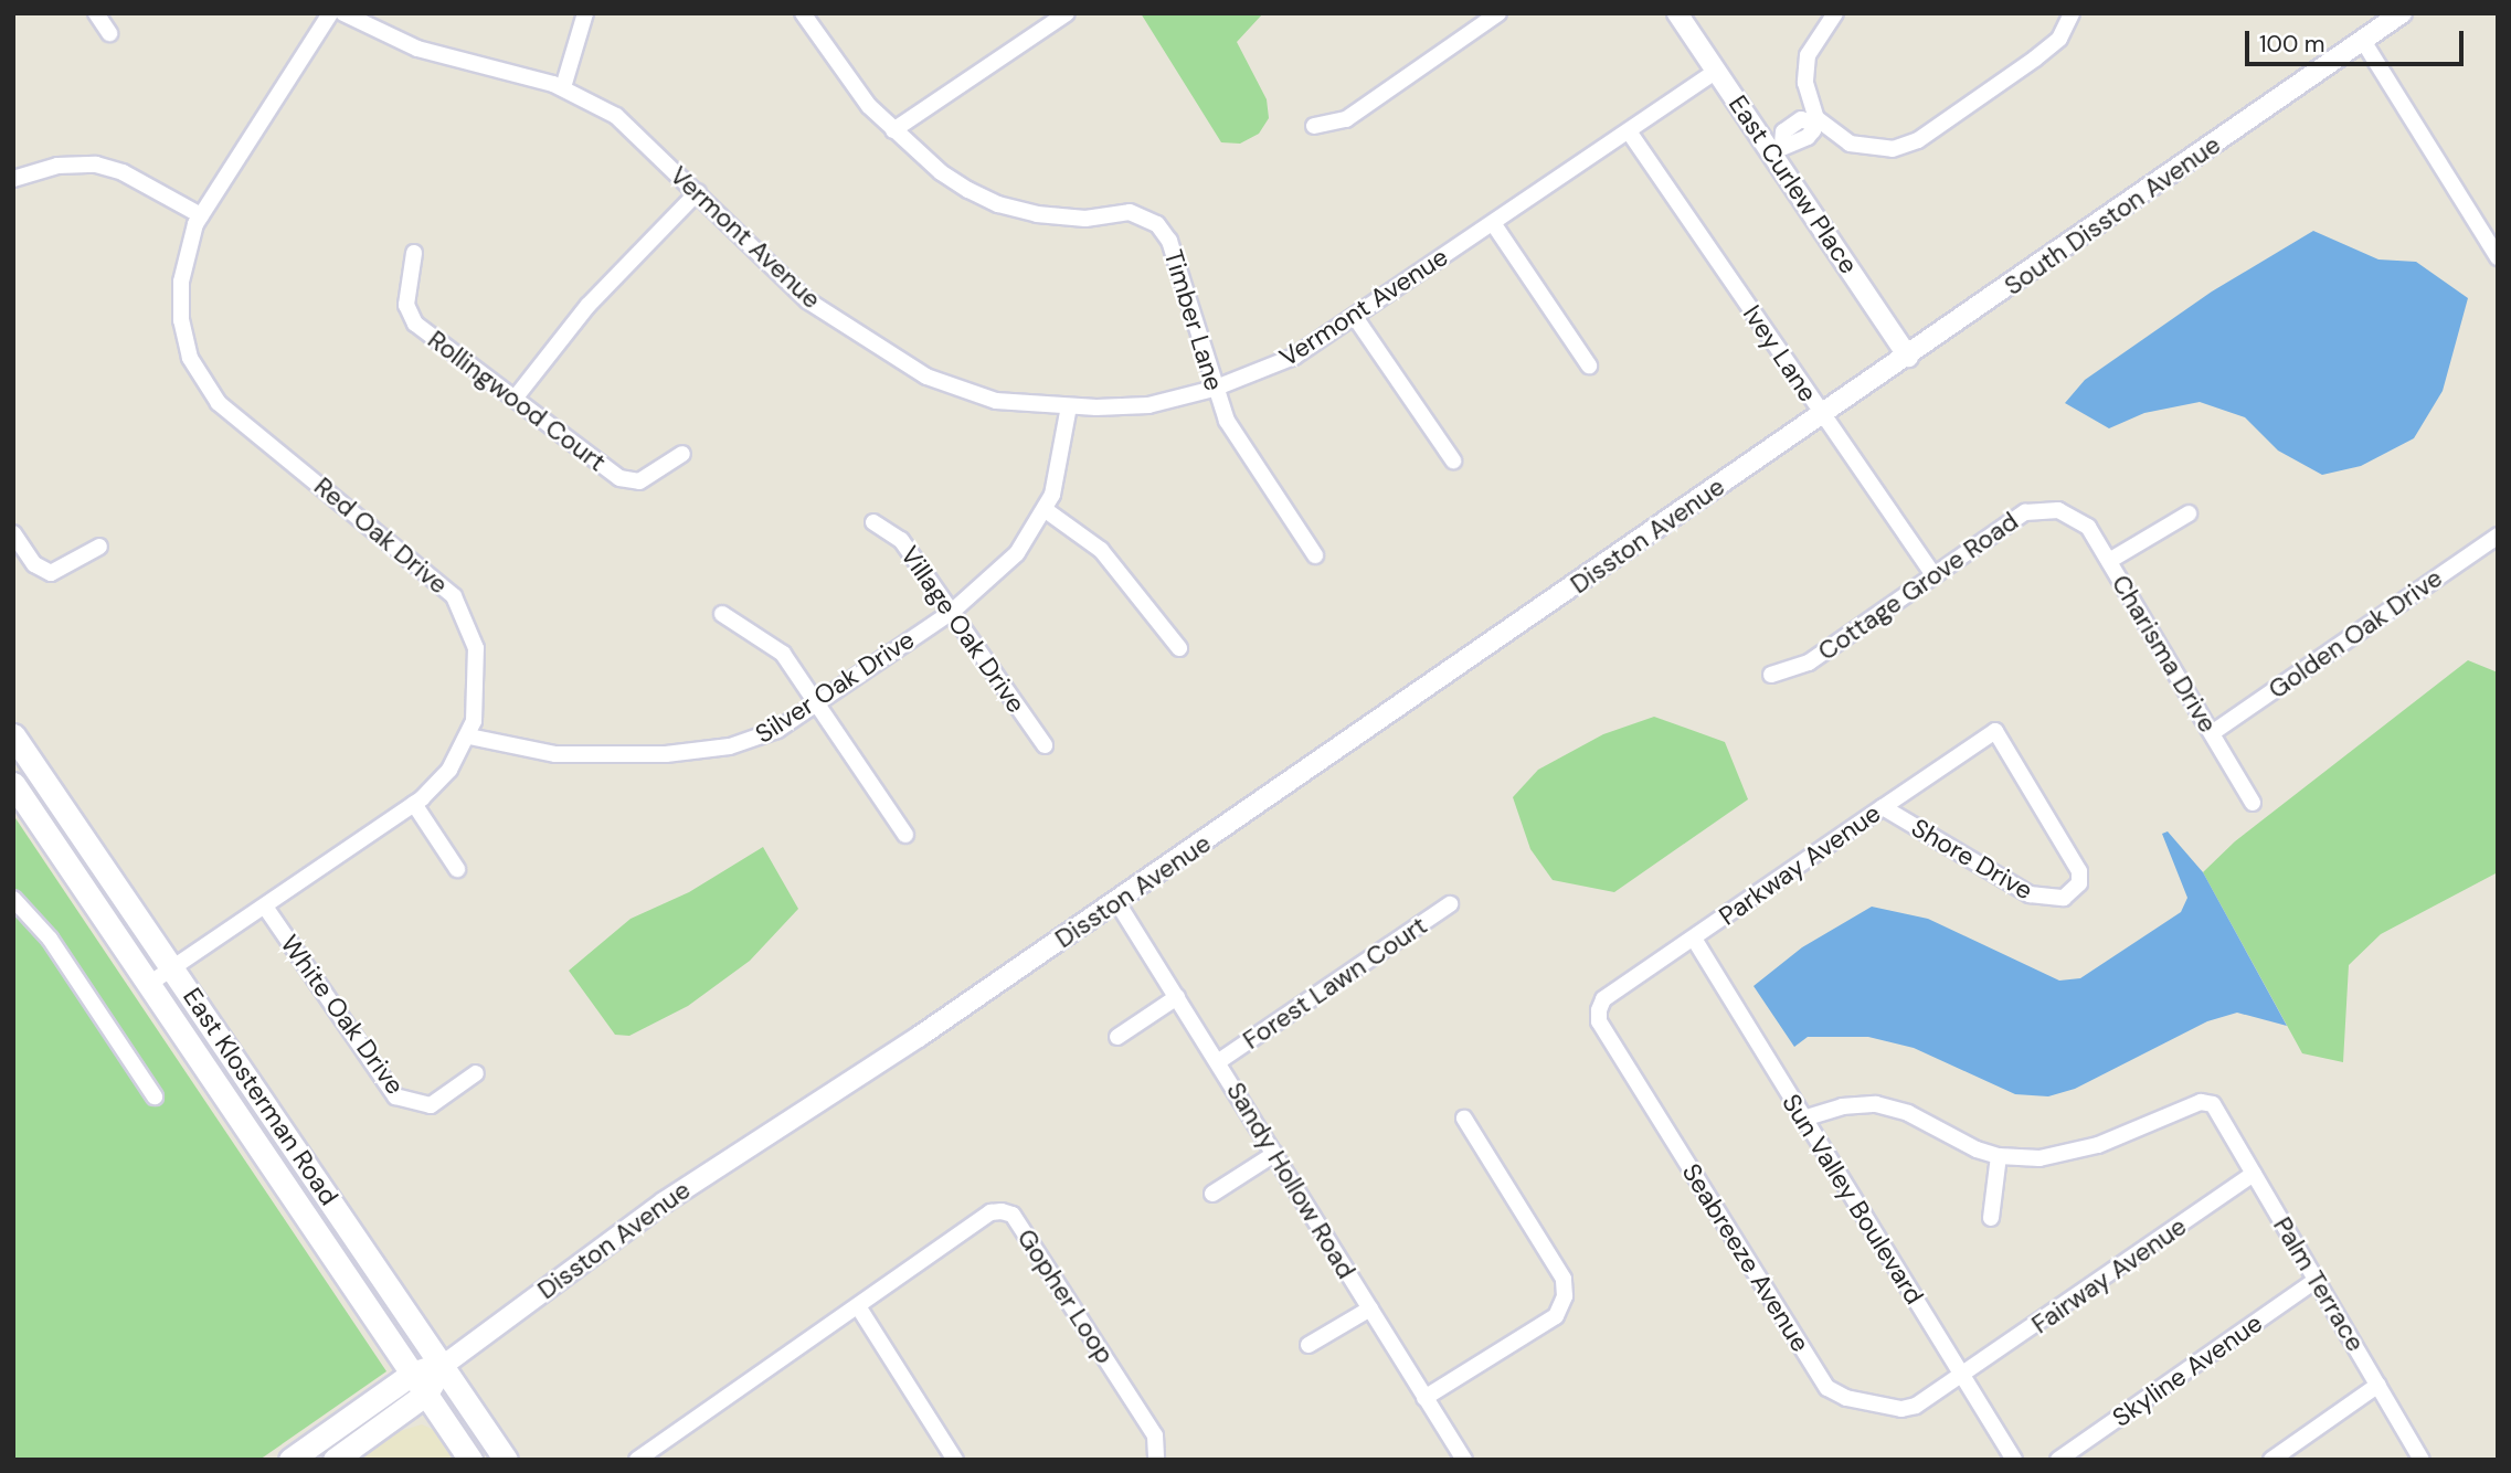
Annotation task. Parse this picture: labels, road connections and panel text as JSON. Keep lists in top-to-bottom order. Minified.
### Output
{"streets":{"main road":["East Klosterman Road"],"street":["East Curlew Place","South Disston Avenue","Vermont Avenue","Timber Lane","Ivey Lane","Rollingwood Court","Red Oak Drive","Disston Avenue","Cottage Grove Road","Village Oak Drive","Golden Oak Drive","Charisma Drive","Silver Oak Drive","Shore Drive","Parkway Avenue","Forest Lawn Court","White Oak Drive","Sandy Hollow Road","Sun Valley Boulevard","Seabreeze Avenue","Fairway Avenue","Palm Terrace","Gopher Loop","Skyline Avenue"]},"crossings":[["East Curlew Place","South Disston Avenue"],["East Curlew Place","Vermont Avenue"],["South Disston Avenue","Ivey Lane"],["South Disston Avenue","Disston Avenue"],["Vermont Avenue","Timber Lane"],["Vermont Avenue","Ivey Lane"],["Vermont Avenue","Silver Oak Drive"],["Ivey Lane","Disston Avenue"],["Ivey Lane","Cottage Grove Road"],["Red Oak Drive","Silver Oak Drive"],["Red Oak Drive","White Oak Drive"],["Red Oak Drive","East Klosterman Road"],["Disston Avenue","East Klosterman Road"],["Disston Avenue","Sandy Hollow Road"],["Cottage Grove Road","Charisma Drive"],["Village Oak Drive","Silver Oak Drive"],["Golden Oak Drive","Charisma Drive"],["Shore Drive","Parkway Avenue"],["Parkway Avenue","Sun Valley Boulevard"],["Parkway Avenue","Seabreeze Avenue"],["Forest Lawn Court","Sandy Hollow Road"],["Sun Valley Boulevard","Seabreeze Avenue"],["Sun Valley Boulevard","Fairway Avenue"],["Seabreeze Avenue","Fairway Avenue"],["Fairway Avenue","Palm Terrace"],["Palm Terrace","Skyline Avenue"]],"scale_bar":"100 m"}
